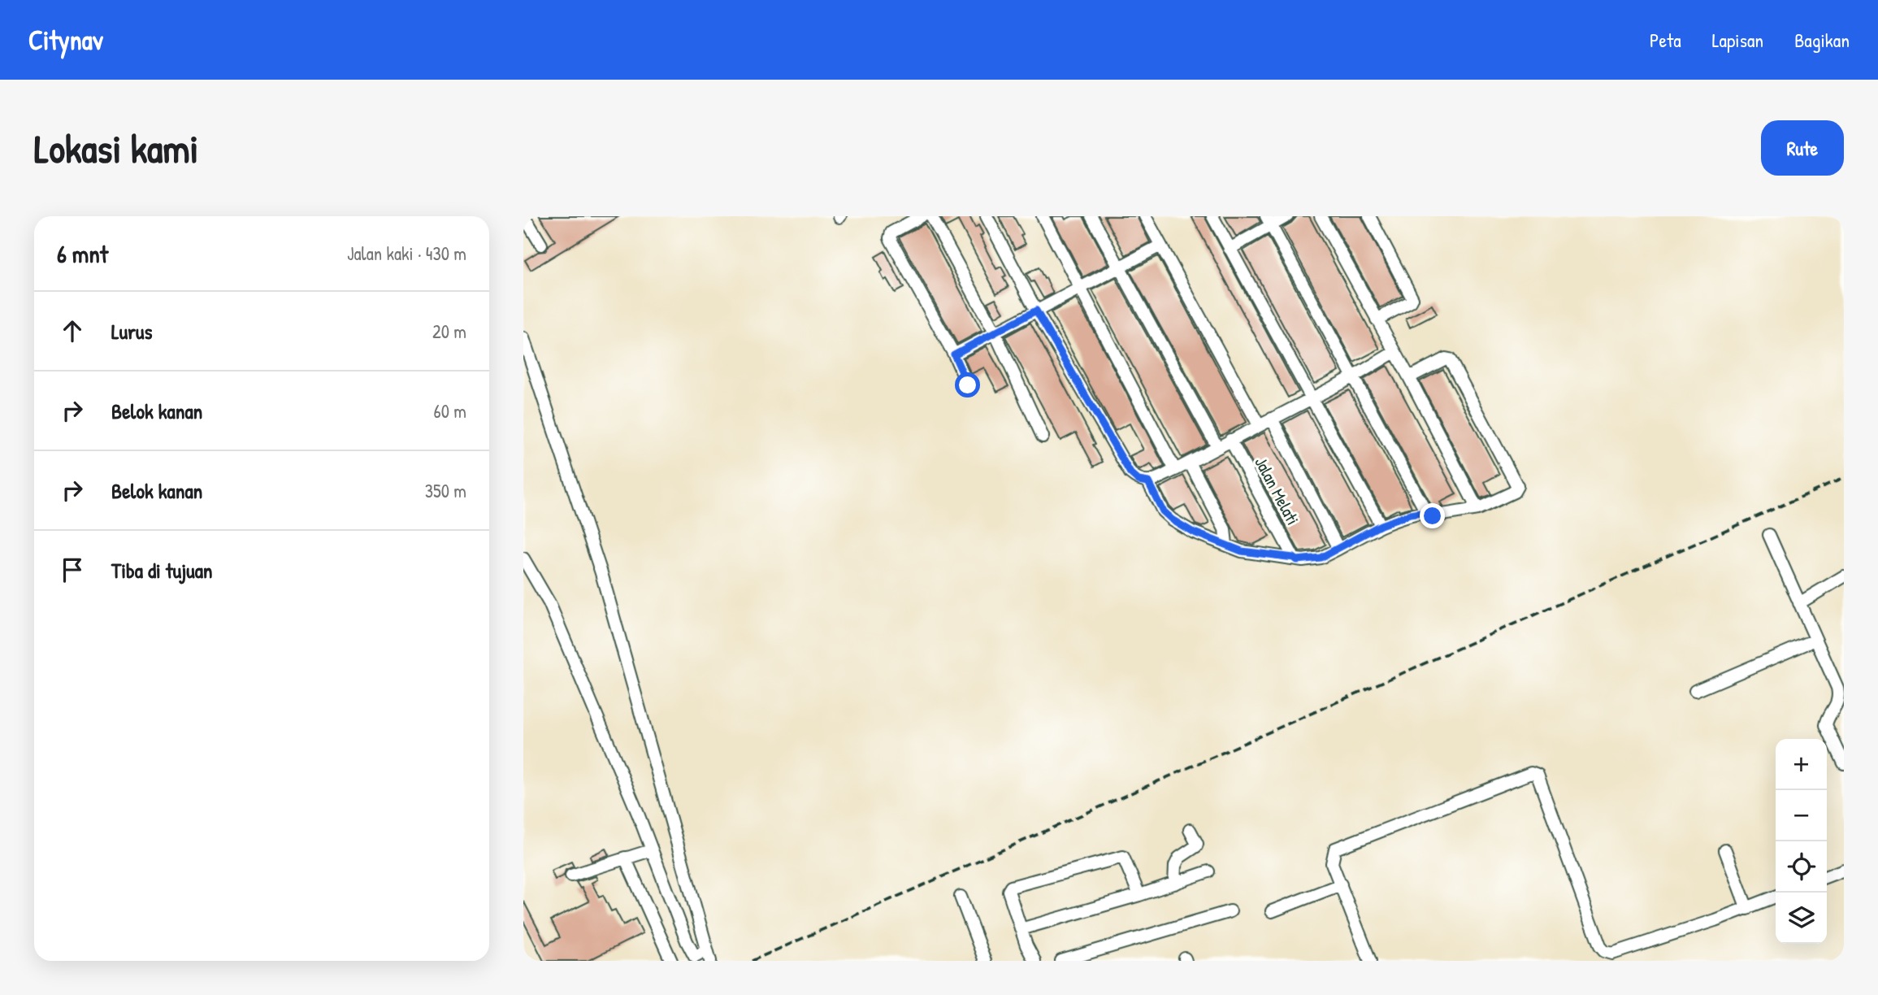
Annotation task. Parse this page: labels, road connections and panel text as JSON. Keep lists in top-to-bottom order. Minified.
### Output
{"streets":{"street":["Jalan Melati"]},"page":{"header":"Citynav","nav":["Peta","Lapisan","Bagikan"],"buttons":"Rute","title":"Lokasi kami","heading":["6 mnt","Jalan kaki · 430 m"],"list":[["Lurus","20 m"],["Belok kanan","60 m"],["Belok kanan","350 m"],"Tiba di tujuan"],"map_buttons":["+","−"]}}
